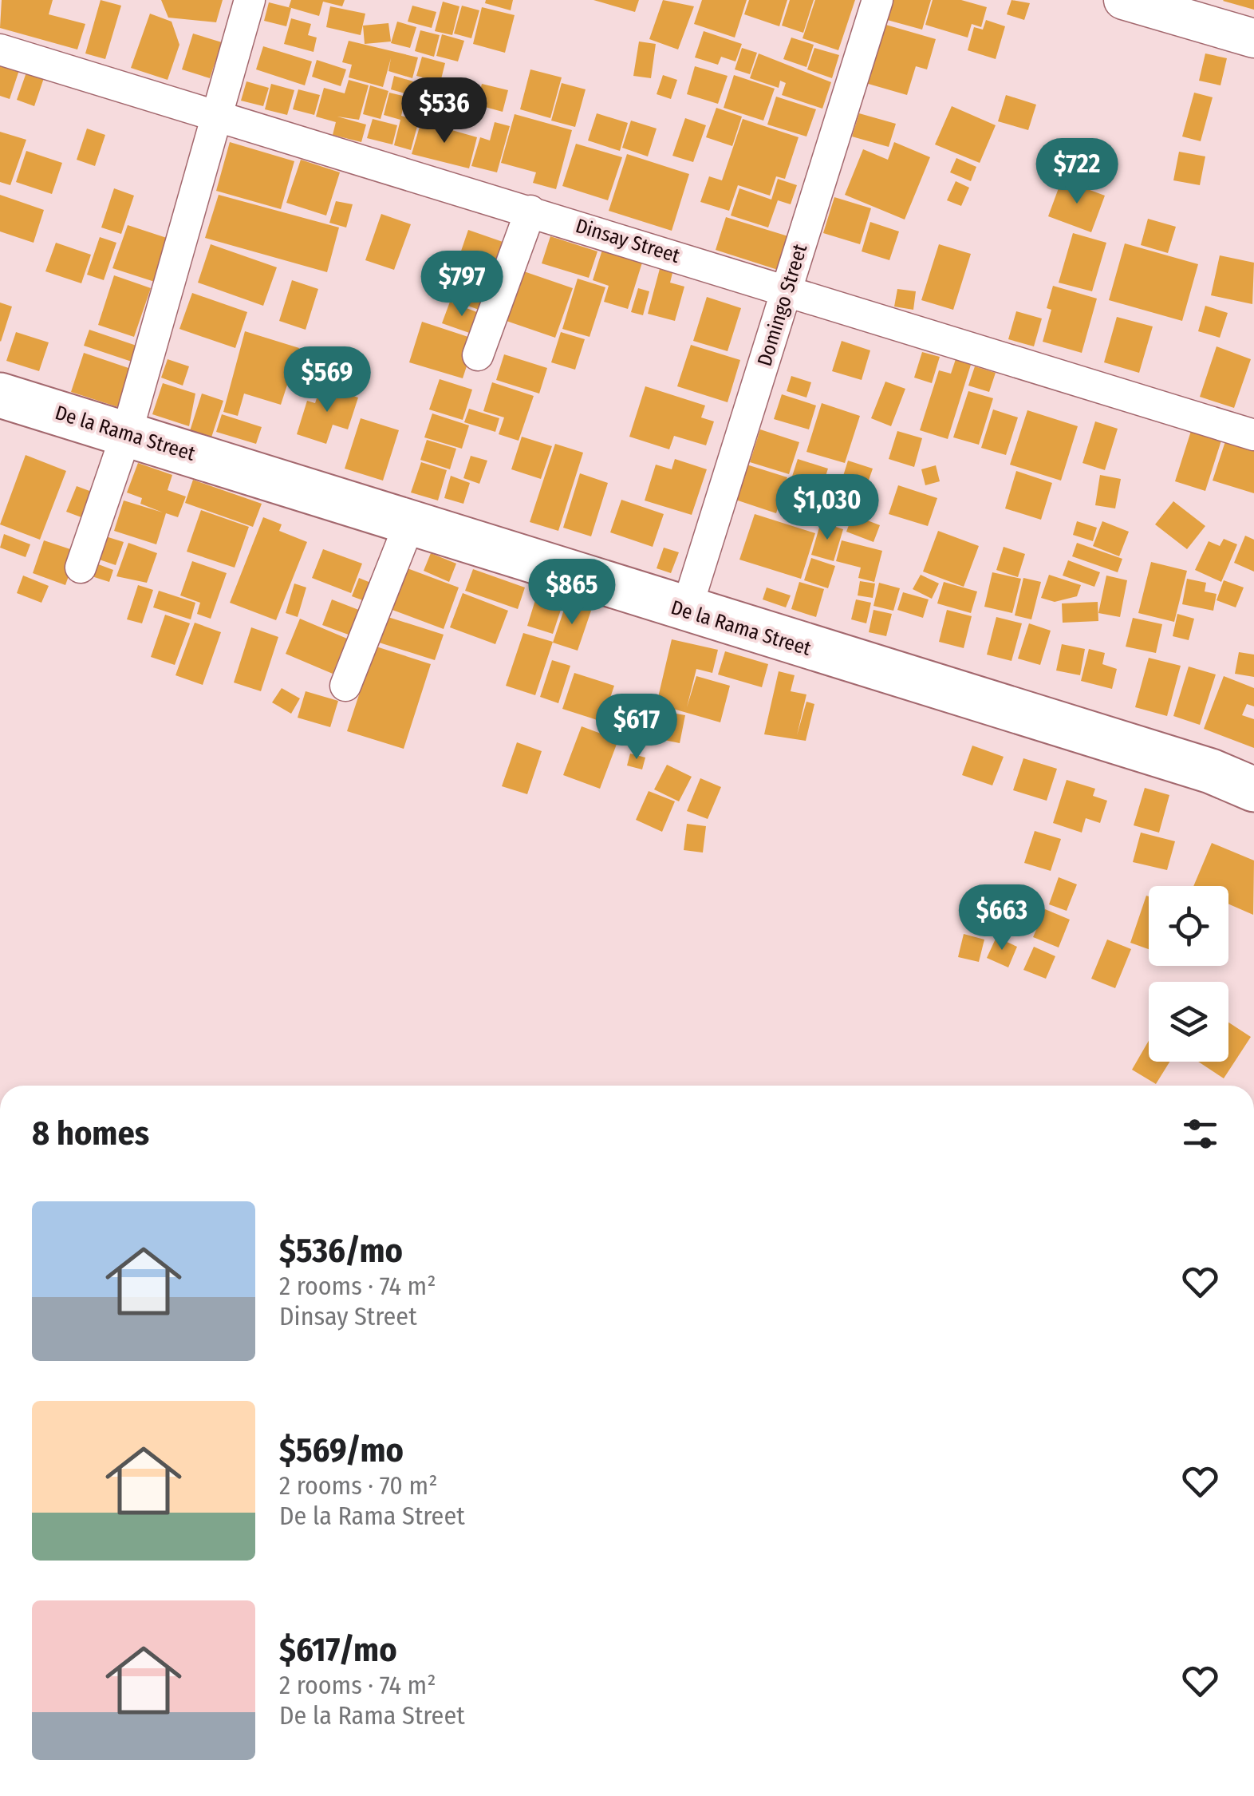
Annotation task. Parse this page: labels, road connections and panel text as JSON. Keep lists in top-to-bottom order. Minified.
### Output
{"streets":{"highway":["De la Rama Street"],"street":["Dinsay Street","Domingo Street"]},"crossings":[["Dinsay Street","Domingo Street"],["Domingo Street","De la Rama Street"]],"page":{"price":["$536","$722","$797","$569","$1,030","$865","$617","$663"],"heading":"8 homes","list":[{"name":"$536/mo","note":"2 rooms · 74 m² · Dinsay Street"},{"name":"$569/mo","note":"2 rooms · 70 m² · De la Rama Street"},{"name":"$617/mo","note":"2 rooms · 74 m² · De la Rama Street"}]}}
